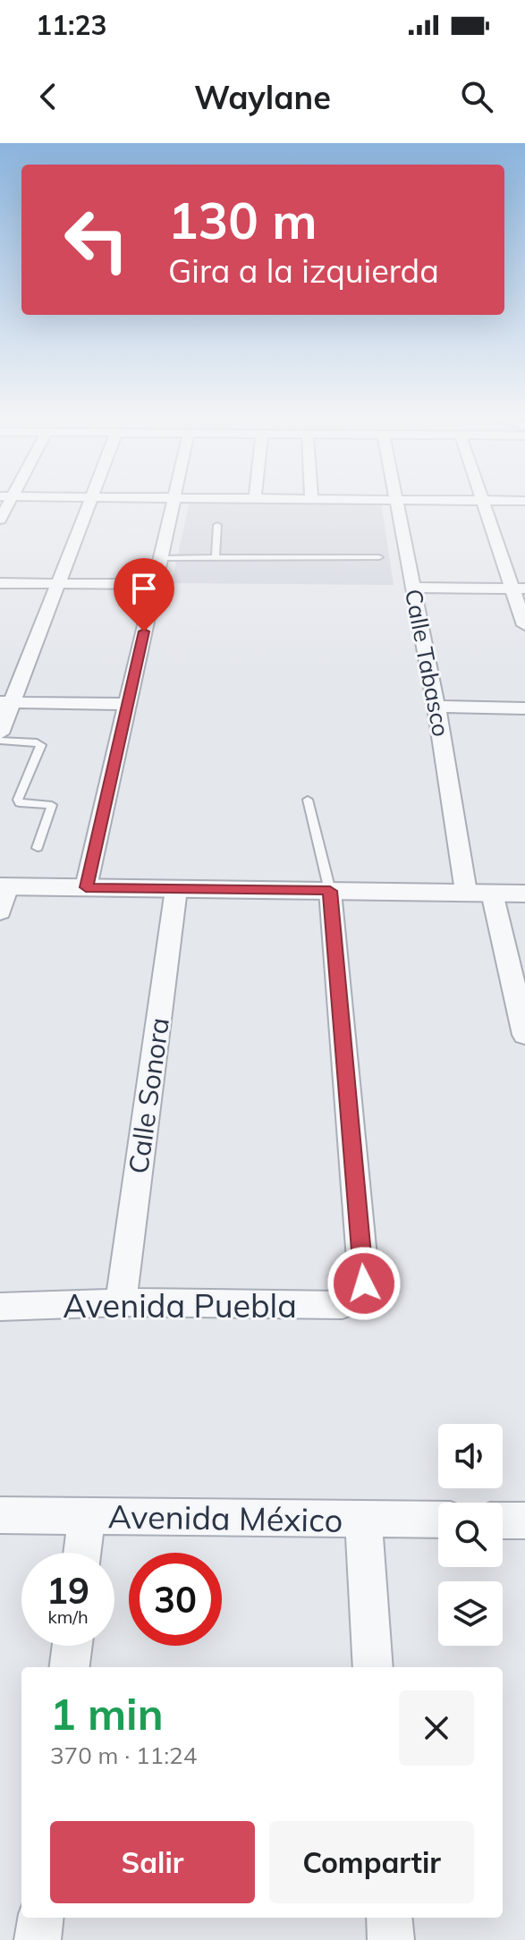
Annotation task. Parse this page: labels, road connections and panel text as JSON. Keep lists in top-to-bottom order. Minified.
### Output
{"streets":{"street":["Calle Tabasco","Calle Sonora","Avenida Puebla","Avenida México"]},"crossings":[["Calle Sonora","Avenida Puebla"]],"page":{"status":"11:23","header":"Waylane","turn":["130 m","Gira a la izquierda"],"speed":"19 km/h","limit":"30","heading":["1 min","370 m · 11:24"],"buttons":["Salir","Compartir"]}}
